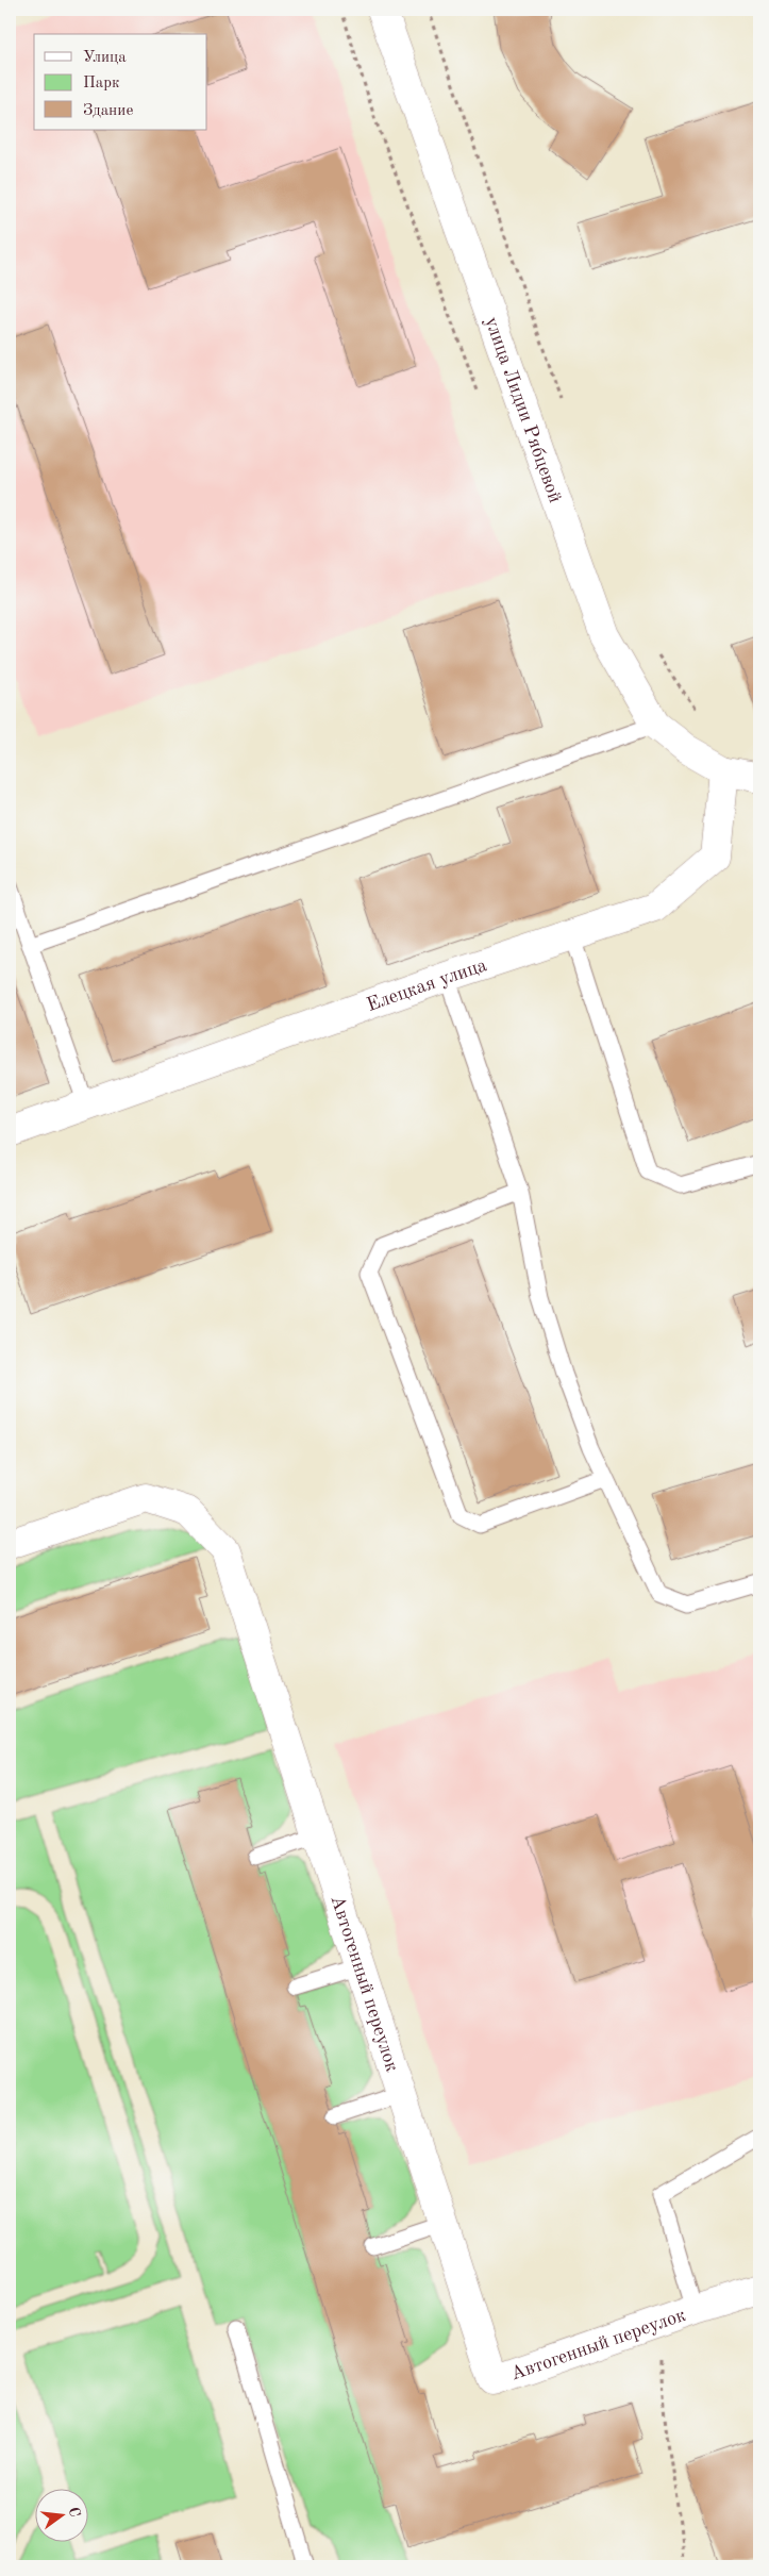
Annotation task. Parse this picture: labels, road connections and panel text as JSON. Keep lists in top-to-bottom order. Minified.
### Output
{"streets":{"street":["улица Лидии Рябцевой","Елецкая улица","Автогенный переулок"]},"crossings":[["улица Лидии Рябцевой","Елецкая улица"]],"legend":["Улица","Парк","Здание"],"north":"right"}
